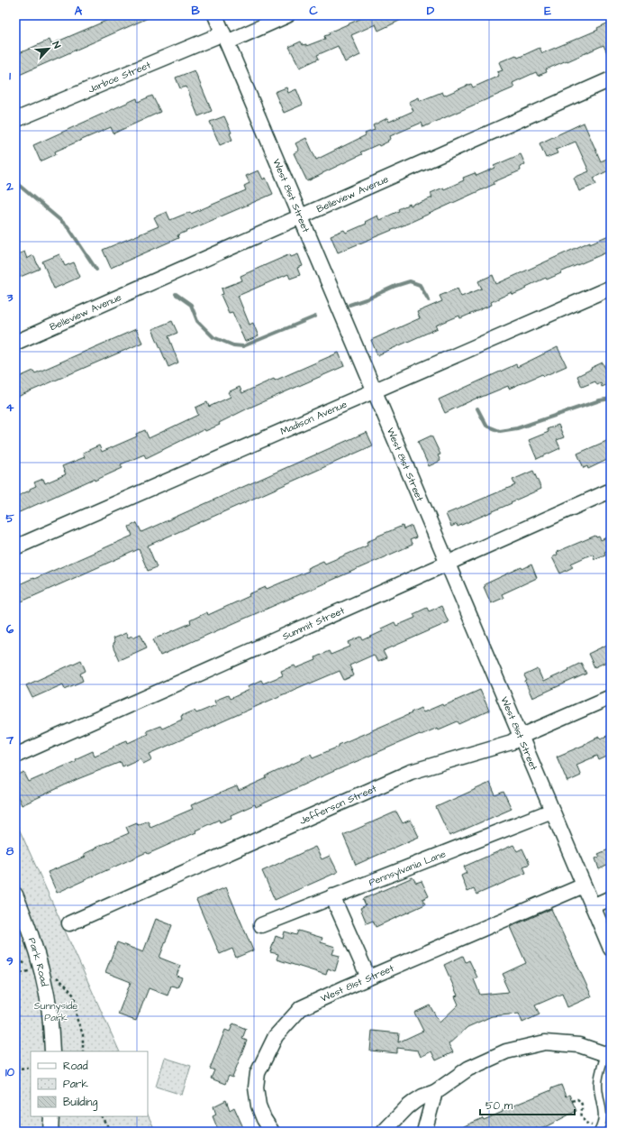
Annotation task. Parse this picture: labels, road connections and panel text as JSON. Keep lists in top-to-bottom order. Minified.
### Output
{"streets":{"street":["Jarboe Street","Belleview Avenue","West 81st Street","Madison Avenue","Summit Street","Jefferson Street","Pennsylvania Lane","Park Road"]},"crossings":[["Jarboe Street","West 81st Street"],["Belleview Avenue","West 81st Street"],["West 81st Street","Madison Avenue"],["West 81st Street","Summit Street"],["West 81st Street","Jefferson Street"],["West 81st Street","Pennsylvania Lane"]],"parks":["Sunnyside Park"],"legend":["Road","Park","Building"],"scale_bar":"50 m","north":"top right","grid":{"columns":["A","B","C","D","E"],"rows":["1","2","3","4","5","6","7","8","9","10"]}}
